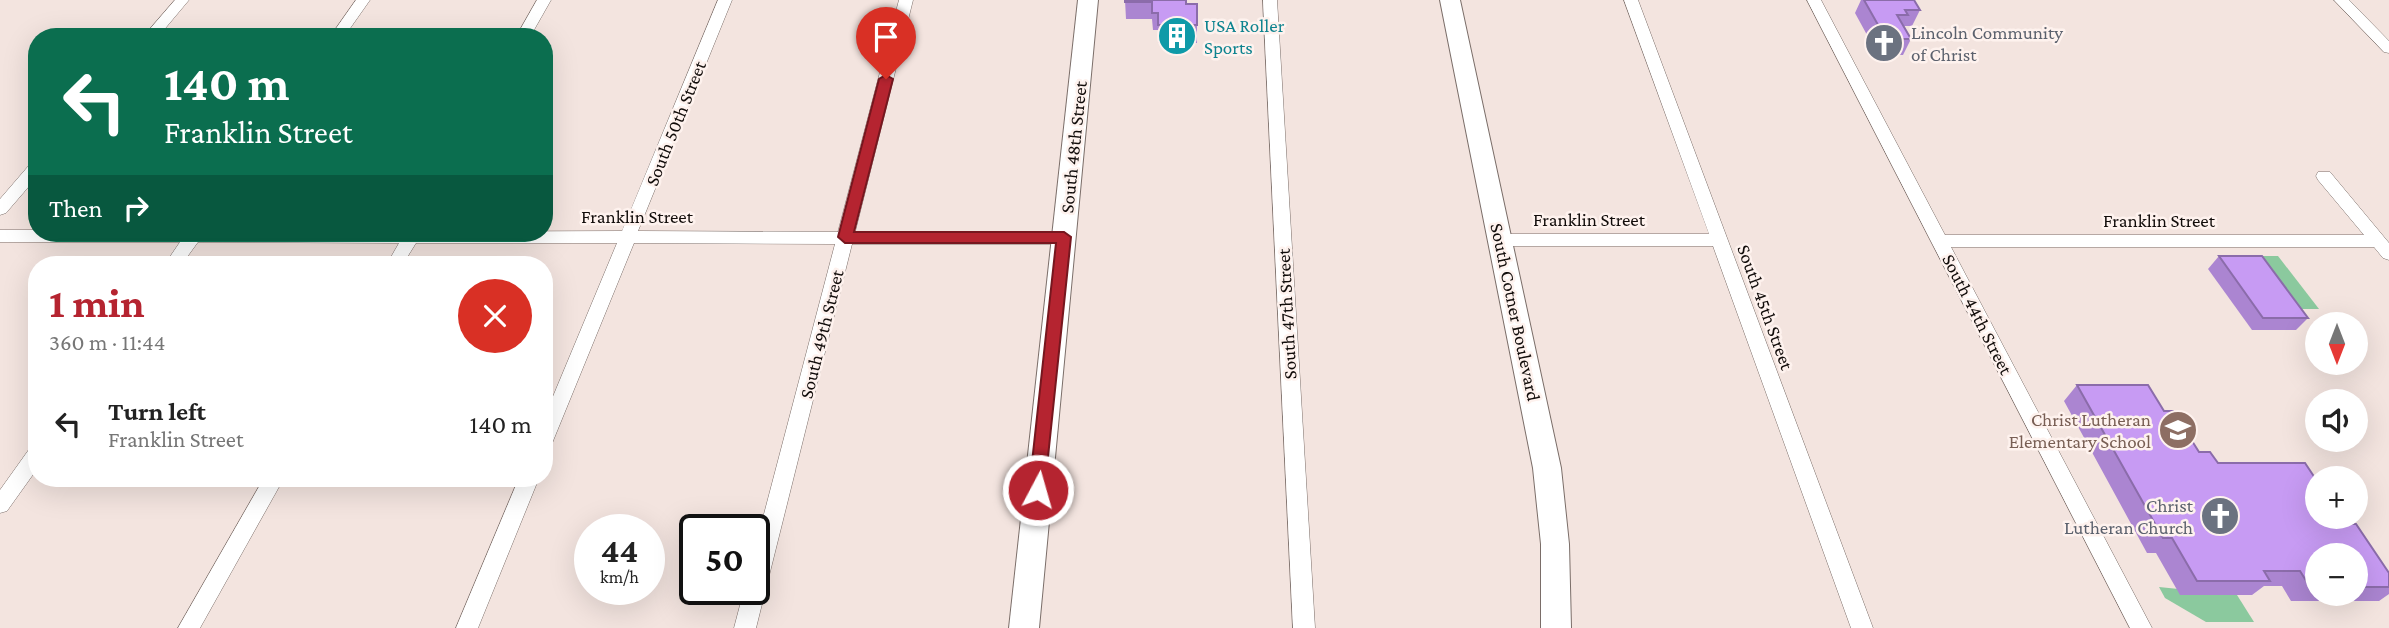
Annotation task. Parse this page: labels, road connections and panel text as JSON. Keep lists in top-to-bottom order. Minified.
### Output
{"streets":{"main road":["South 48th Street","South Cotner Boulevard"],"street":["South 50th Street","Franklin Street","South 45th Street","South 47th Street","South 44th Street","South 49th Street"]},"crossings":[["South 50th Street","Franklin Street"],["South 48th Street","Franklin Street"],["Franklin Street","South 45th Street"],["Franklin Street","South Cotner Boulevard"],["Franklin Street","South 44th Street"],["Franklin Street","South 49th Street"]],"places":{"building":["USA Roller Sports"],"church":["Lincoln Community of Christ","Christ Lutheran Church"],"school or university":["Christ Lutheran Elementary School"]},"north":"bottom","page":{"turn":["140 m","Franklin Street"],"then":"Then","heading":["1 min","360 m · 11:44"],"map_buttons":["+","−"],"list":[{"name":"Turn left","note":"Franklin Street","value":"140 m"}],"speed":"44 km/h","limit":"50"}}
